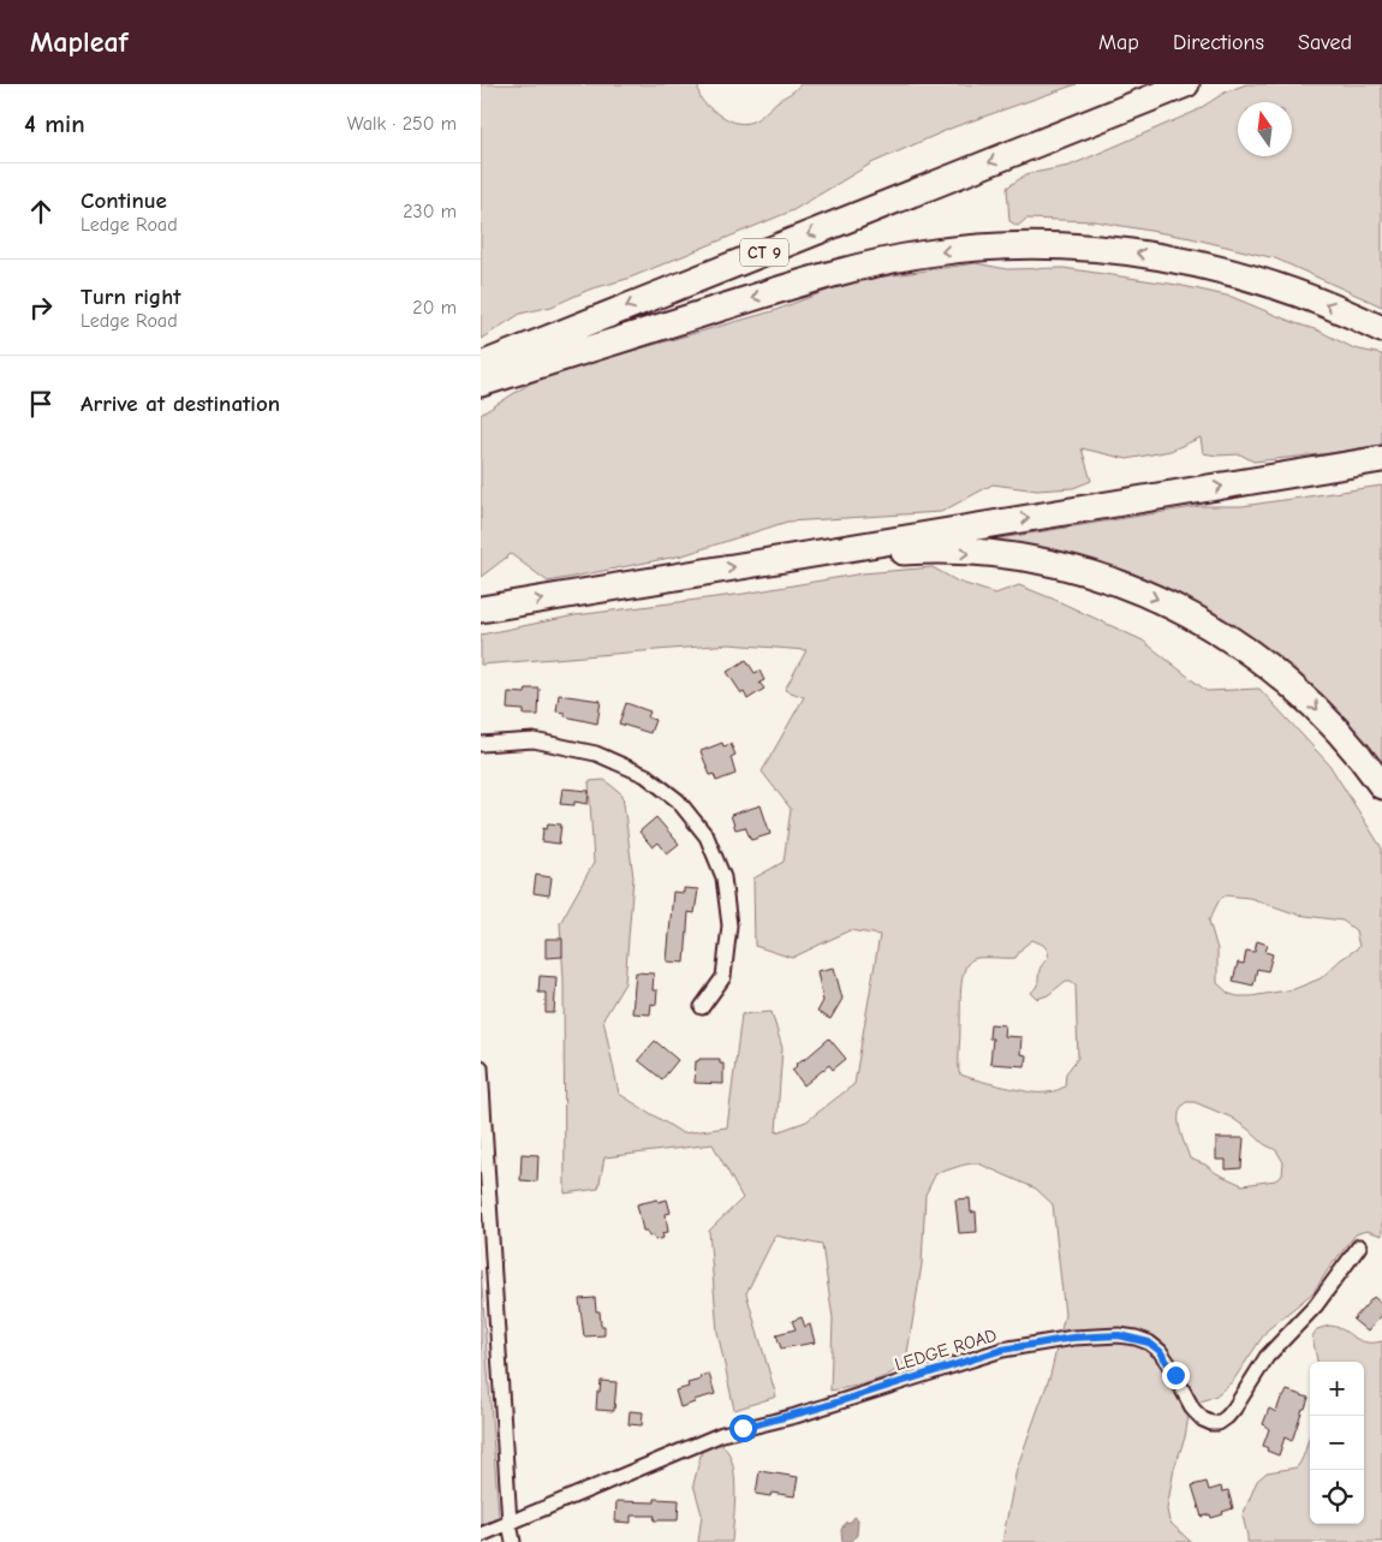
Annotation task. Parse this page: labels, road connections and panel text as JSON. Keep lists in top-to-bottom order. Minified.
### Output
{"streets":{"highway":["CT 9"],"street":["LEDGE ROAD"]},"north":"top","page":{"header":"Mapleaf","nav":["Map","Directions","Saved"],"heading":["4 min","Walk · 250 m"],"list":[["Continue","Ledge Road","230 m"],["Turn right","Ledge Road","20 m"],"Arrive at destination"],"map_buttons":["+","−"]}}
